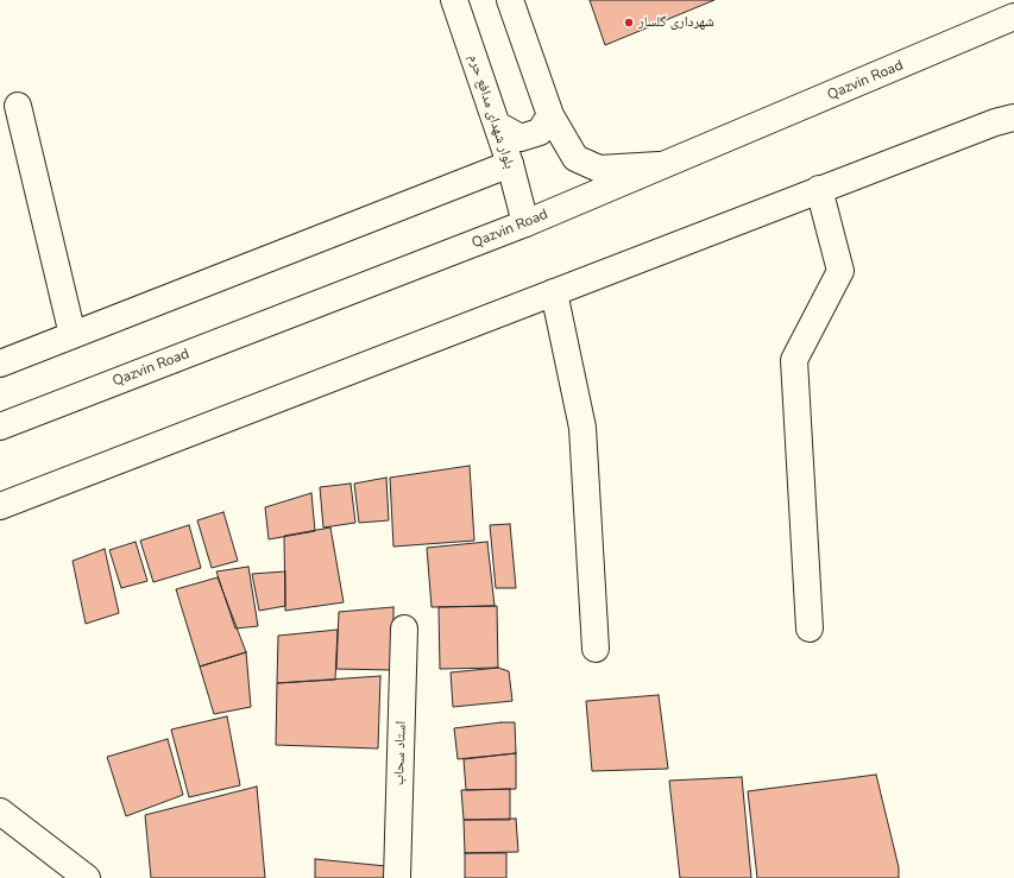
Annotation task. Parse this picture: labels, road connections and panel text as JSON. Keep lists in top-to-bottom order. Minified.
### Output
{"streets":{"main road":["Qazvin Road","بلوار شهدای مدافع حرم","استاد سحاب"]},"crossings":[["Qazvin Road","بلوار شهدای مدافع حرم"]],"places":["شهرداری گلسار"]}
